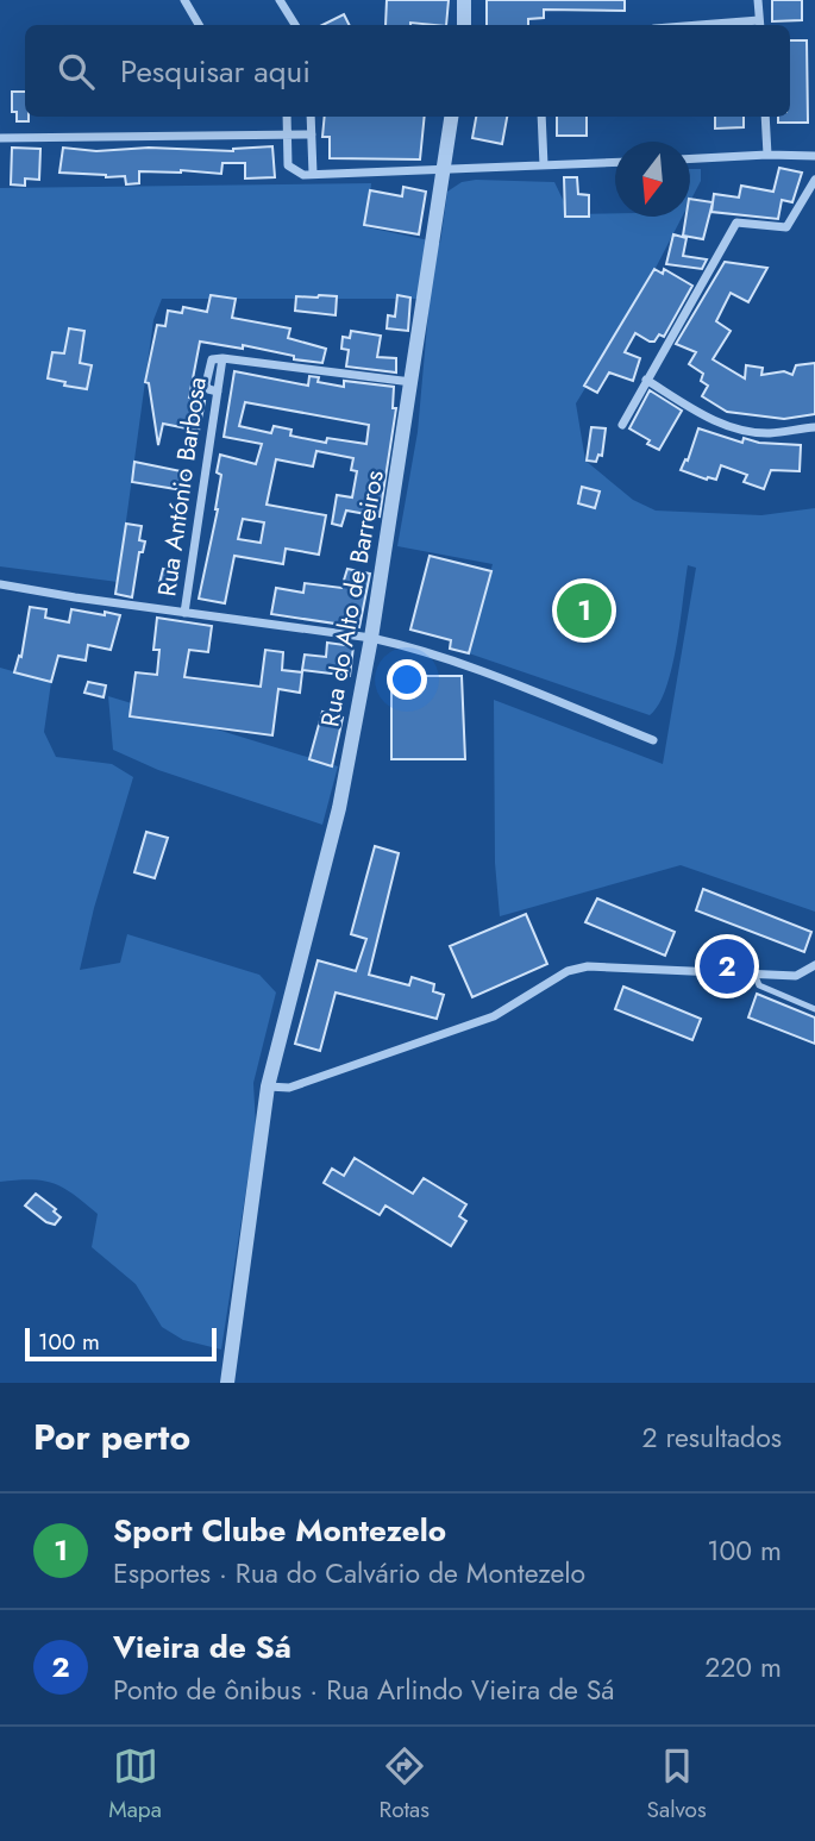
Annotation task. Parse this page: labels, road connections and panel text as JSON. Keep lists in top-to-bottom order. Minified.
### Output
{"streets":{"street":["Rua António Barbosa","Rua do Alto de Barreiros"]},"crossings":[["Rua António Barbosa","Rua do Alto de Barreiros"]],"scale_bar":"100 m","north":"bottom","page":{"search":"Pesquisar aqui","pins":["1","2"],"scale":"100 m","heading":["Por perto","2 resultados"],"list":[{"mark":"1","name":"Sport Clube Montezelo","note":"Esportes · Rua do Calvário de Montezelo","value":"100 m"},{"mark":"2","name":"Vieira de Sá","note":"Ponto de ônibus · Rua Arlindo Vieira de Sá","value":"220 m"}],"nav":["Mapa","Rotas","Salvos"]}}
